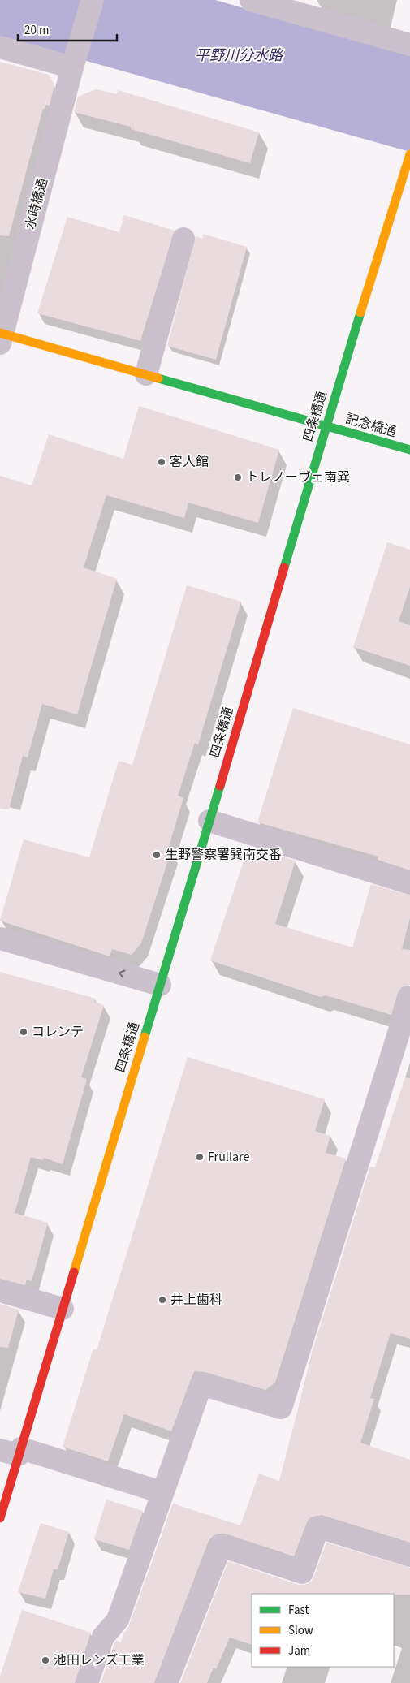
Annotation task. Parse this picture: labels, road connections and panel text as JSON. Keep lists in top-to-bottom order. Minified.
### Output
{"streets":{"street":["水時橋通","四条橋通","記念橋通"]},"crossings":[["水時橋通","記念橋通"],["四条橋通","記念橋通"]],"water":["平野川分水路"],"places":["客人館","トレノーヴェ南巽","生野警察署巽南交番","コレンテ","Frullare","井上歯科","池田レンズ工業"],"legend":["Fast","Slow","Jam"],"scale_bar":"20 m"}
